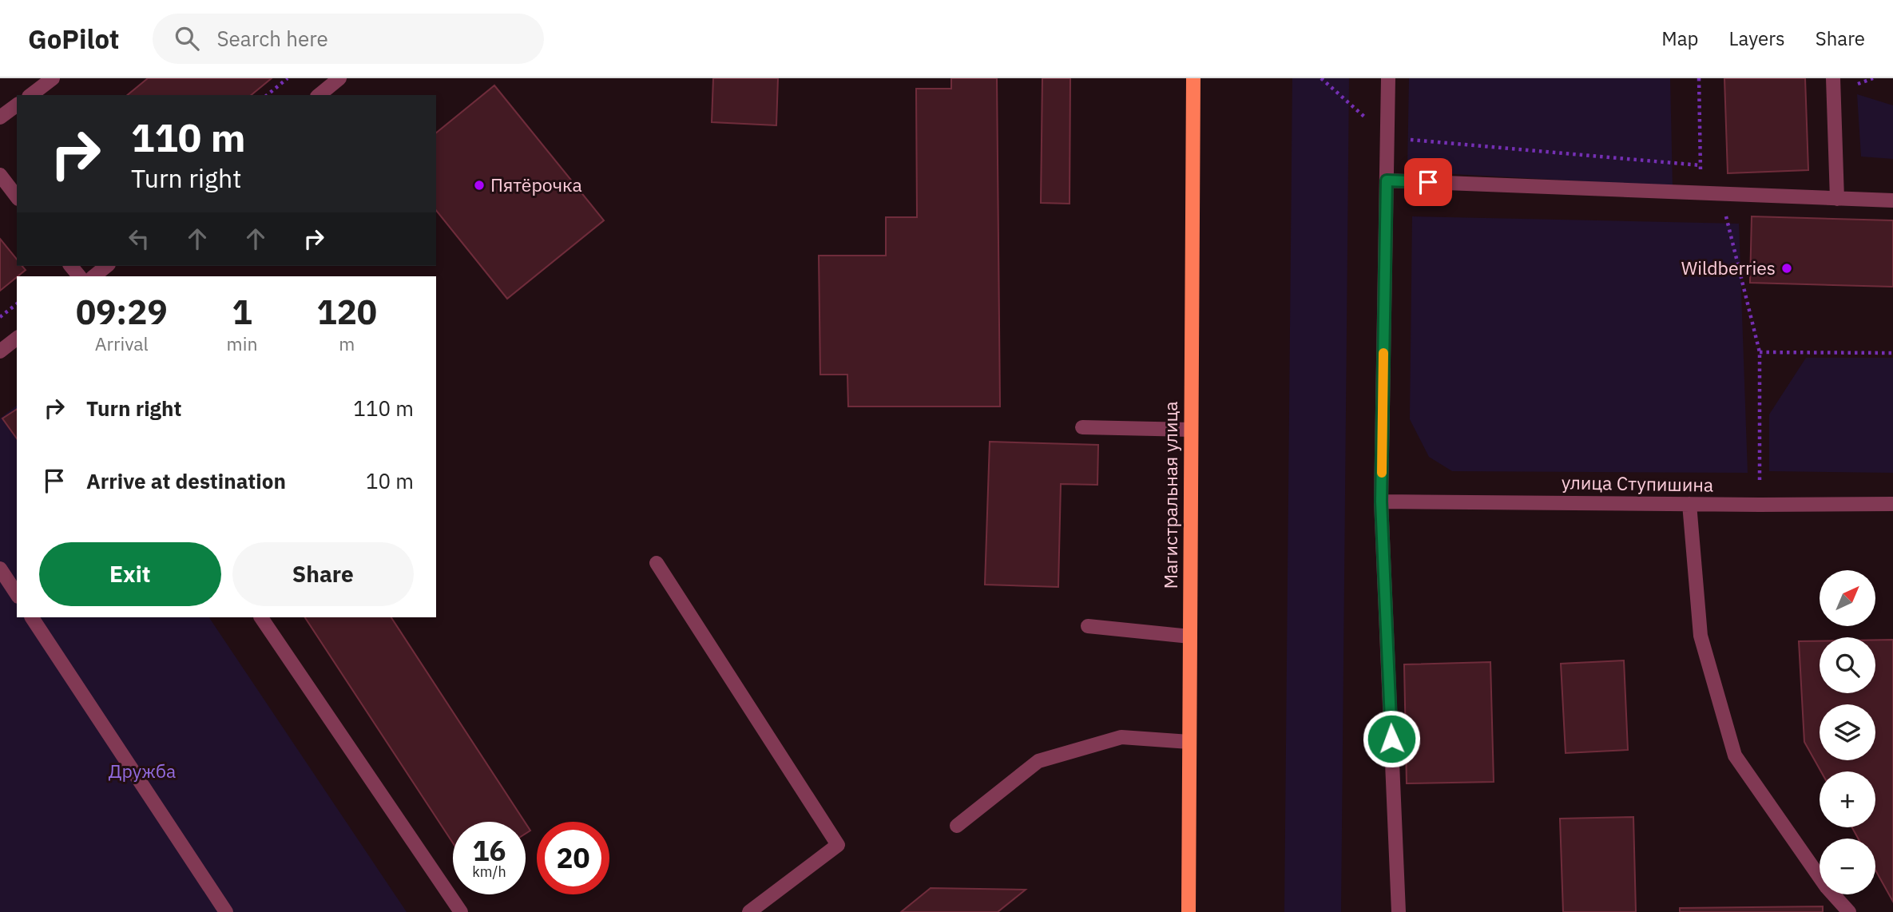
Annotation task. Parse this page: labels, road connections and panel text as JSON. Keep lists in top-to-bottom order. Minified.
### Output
{"streets":{"main road":["Магистральная улица"],"street":["улица Ступишина"]},"parks":["Дружба"],"places":["Пятёрочка","Wildberries"],"north":"top right","page":{"header":"GoPilot","search":"Search here","nav":["Map","Layers","Share"],"turn":["110 m","Turn right"],"eta":["09:29","Arrival","1","min","120","m"],"list":[{"name":"Turn right","value":"110 m"},{"name":"Arrive at destination","value":"10 m"}],"buttons":["Exit","Share"],"map_buttons":["+","−"],"speed":"16 km/h","limit":"20"}}
